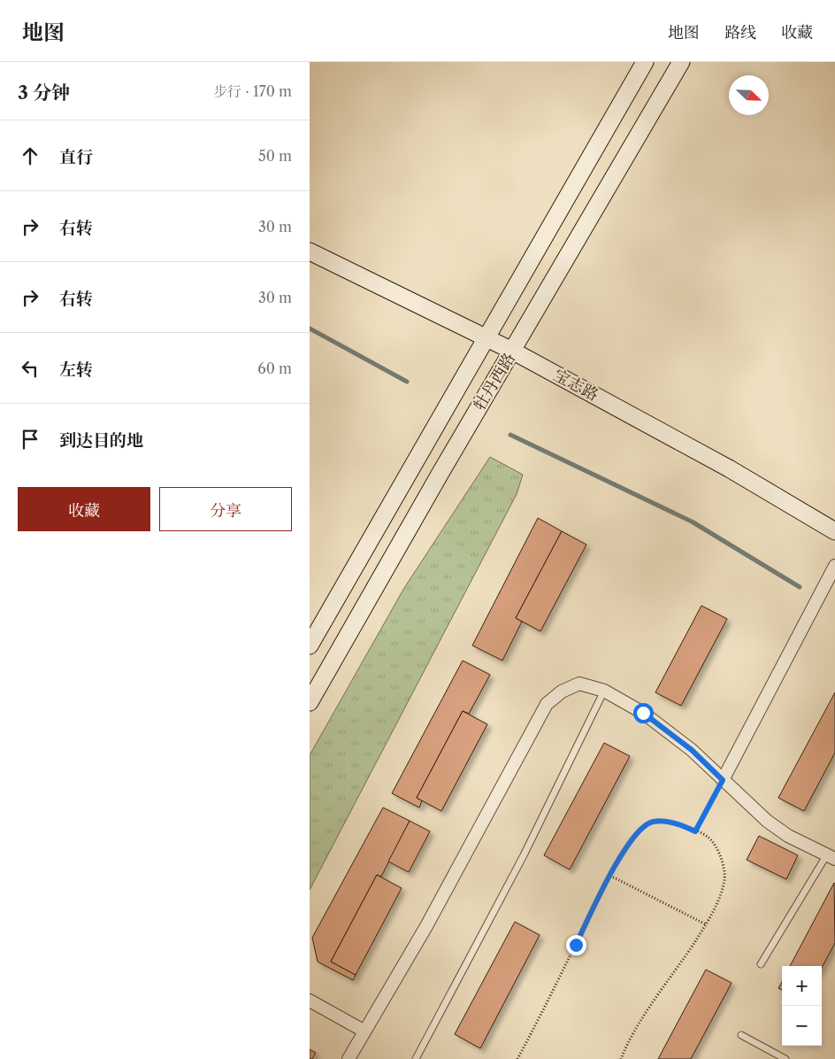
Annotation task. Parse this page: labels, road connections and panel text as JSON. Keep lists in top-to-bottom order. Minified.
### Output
{"streets":{"street":["牡丹西路","宝志路"]},"crossings":[["牡丹西路","宝志路"]],"north":"bottom right","page":{"header":"地图","nav":["地图","路线","收藏"],"heading":["3 分钟","步行 · 170 m"],"list":[["直行","50 m"],["右转","30 m"],["右转","30 m"],["左转","60 m"],"到达目的地"],"buttons":["收藏","分享"],"map_buttons":["+","−"]}}
